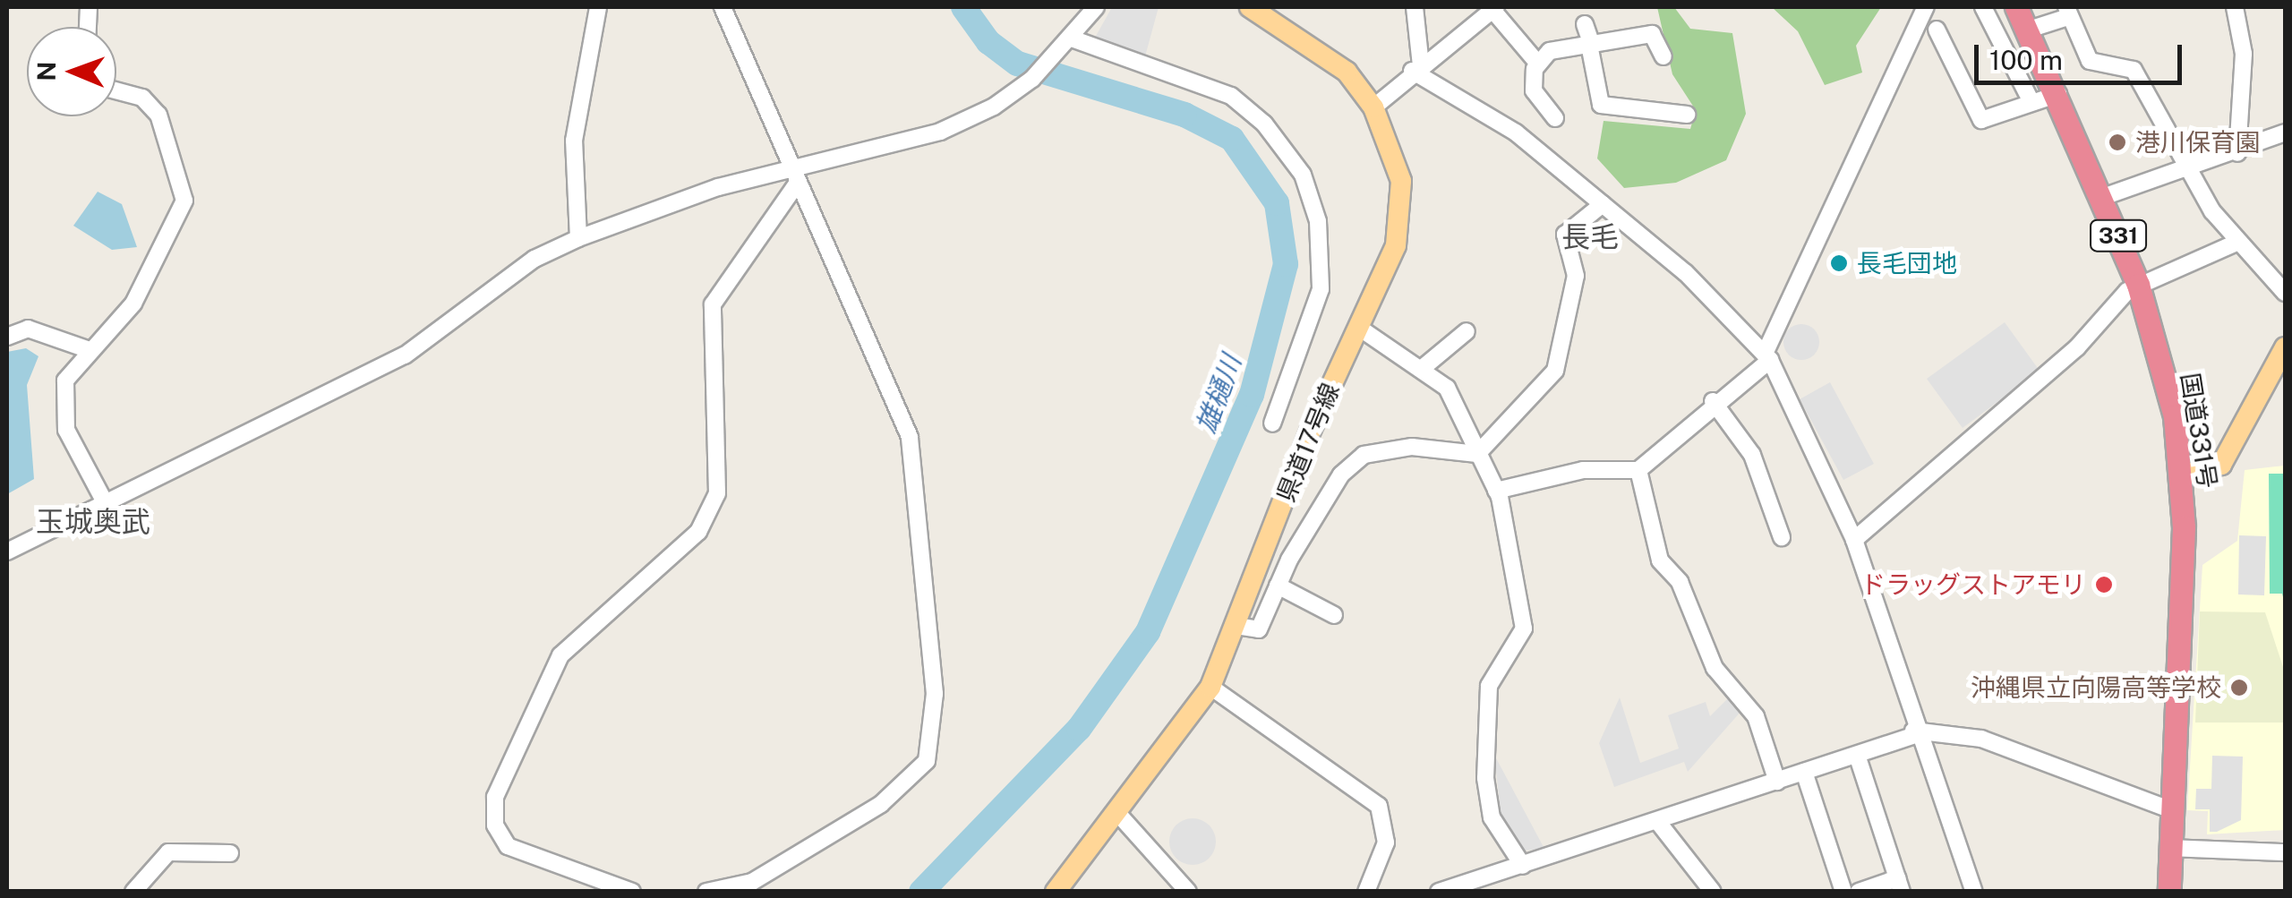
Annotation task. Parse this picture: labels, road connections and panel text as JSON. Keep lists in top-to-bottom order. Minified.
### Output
{"streets":{"highway":["331","国道331号"],"main road":["県道17号線"]},"districts":["長毛","玉城奥武"],"water":["雄樋川"],"places":["港川保育園","長毛団地","ドラッグストアモリ","沖縄県立向陽高等学校"],"scale_bar":"100 m","north":"left"}
